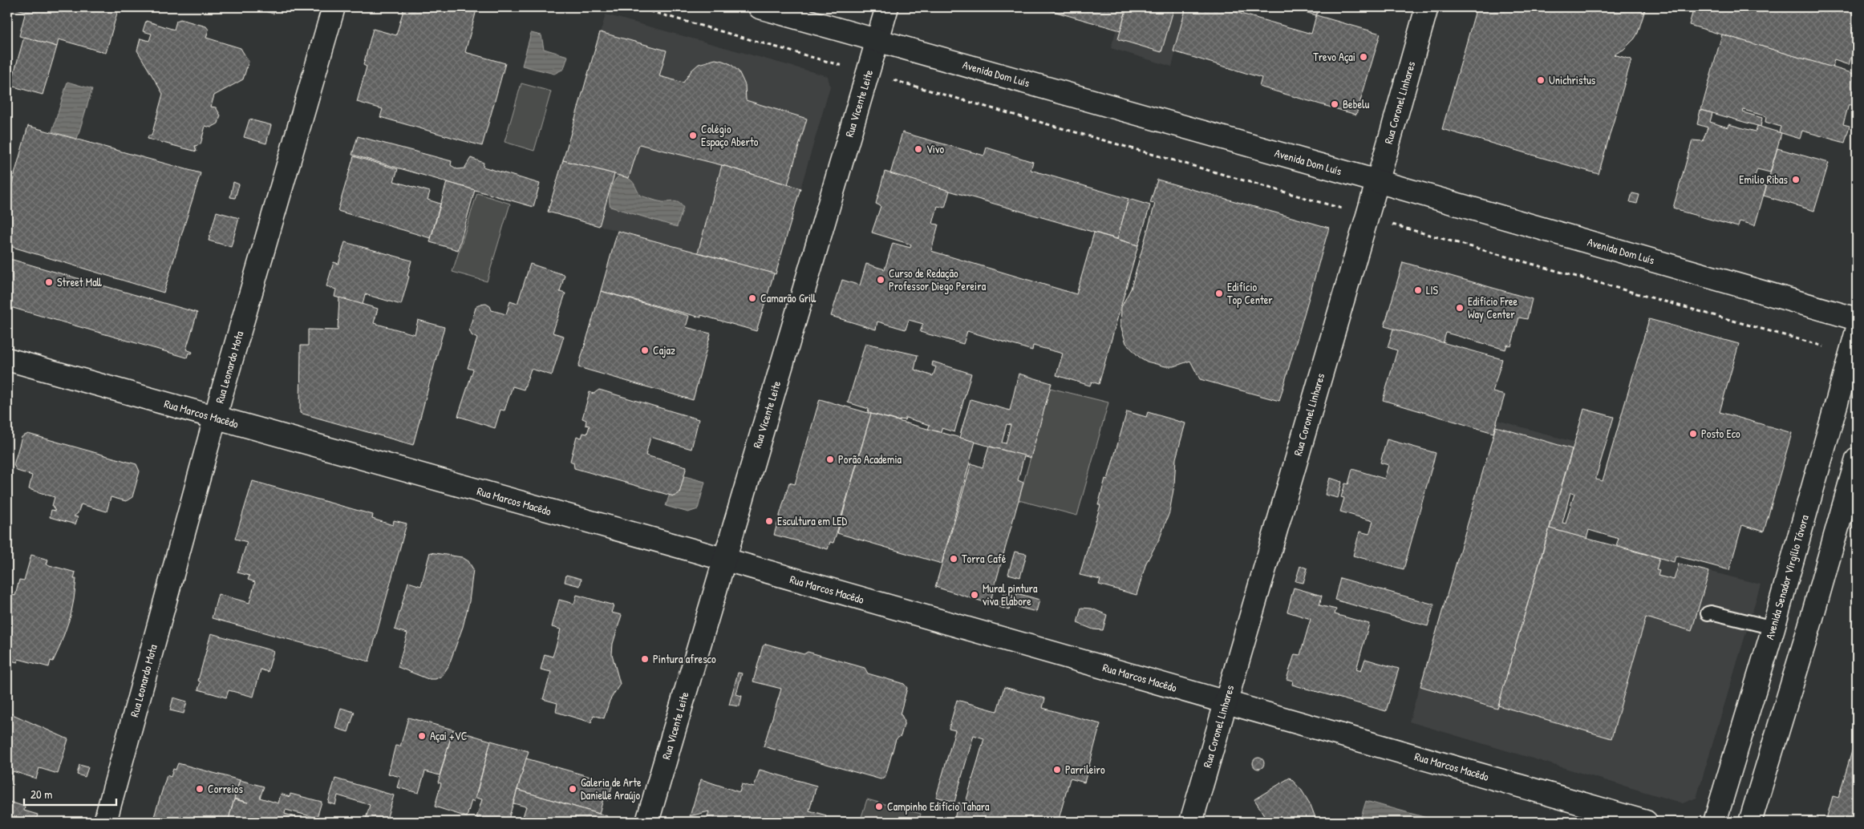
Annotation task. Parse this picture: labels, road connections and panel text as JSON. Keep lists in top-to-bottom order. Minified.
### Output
{"streets":{"street":["Avenida Dom Luís","Rua Coronel Linhares","Rua Vicente Leite","Rua Leonardo Mota","Rua Marcos Macêdo","Avenida Senador Virgílio Távora"]},"crossings":[["Avenida Dom Luís","Rua Coronel Linhares"],["Avenida Dom Luís","Rua Vicente Leite"],["Rua Coronel Linhares","Rua Marcos Macêdo"],["Rua Vicente Leite","Rua Marcos Macêdo"],["Rua Leonardo Mota","Rua Marcos Macêdo"]],"places":["Trevo Açai","Unichristus","Bebelu","Colégio Espaço Aberto","Vivo","Emilio Ribas","Curso de Redação Professor Diego Pereira","Street Mall","LIS","Edifício Top Center","Camarão Grill","Edifício Free Way Center","Cajaz","Posto Eco","Porão Academia","Escultura em LED","Torra Café","Mural pintura viva Elabore","Pintura afresco","Açai +VC","Parrileiro","Correios","Galeria de Arte Danielle Araújo","Campinho Edifício Tahara"],"scale_bar":"20 m"}
